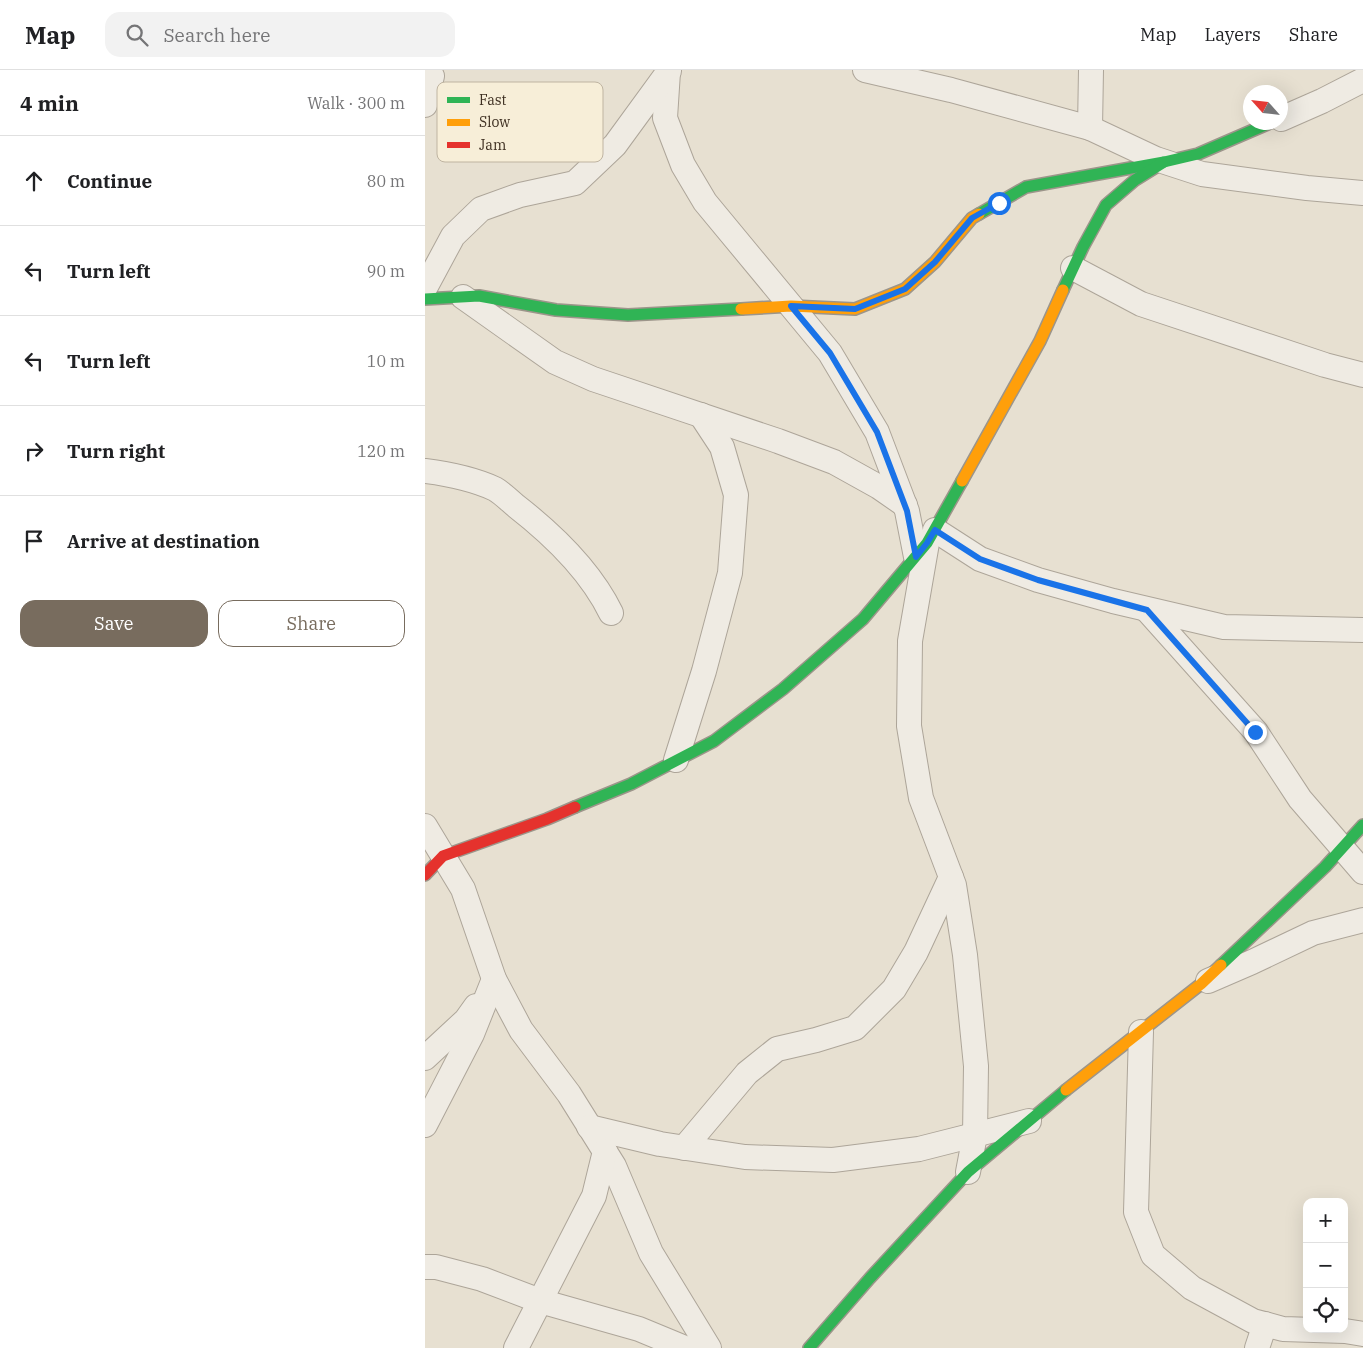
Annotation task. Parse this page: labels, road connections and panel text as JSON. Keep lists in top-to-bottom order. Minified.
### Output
{"legend":["Fast","Slow","Jam"],"north":"top left","page":{"header":"Map","search":"Search here","nav":["Map","Layers","Share"],"heading":["4 min","Walk · 300 m"],"list":[["Continue","80 m"],["Turn left","90 m"],["Turn left","10 m"],["Turn right","120 m"],"Arrive at destination"],"buttons":["Save","Share"],"map_buttons":["+","−"]}}
